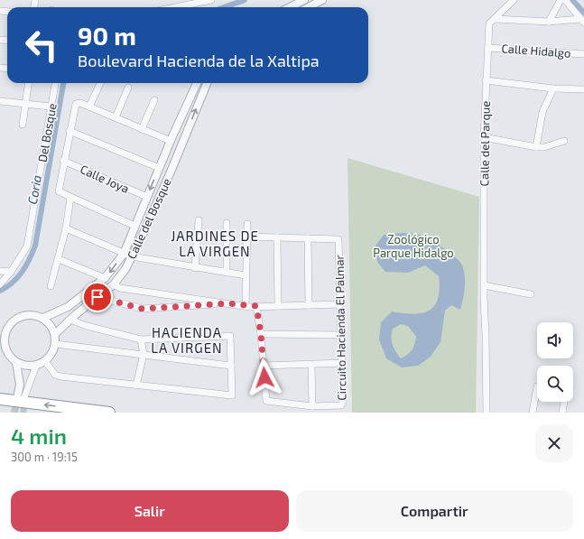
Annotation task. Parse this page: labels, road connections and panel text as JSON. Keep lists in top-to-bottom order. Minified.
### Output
{"streets":{"street":["Calle Hidalgo","Del Bosque","Calle del Parque","Calle Joya","Calle del Bosque","Circuito Hacienda El Palmar"]},"crossings":[["Calle Hidalgo","Calle del Parque"],["Calle Joya","Calle del Bosque"]],"districts":["JARDINES DE LA VIRGEN","HACIENDA LA VIRGEN"],"water":["Coria"],"parks":["Zoológico Parque Hidalgo"],"page":{"turn":["90 m","Boulevard Hacienda de la Xaltipa"],"heading":["4 min","300 m · 19:15"],"buttons":["Salir","Compartir"]}}
